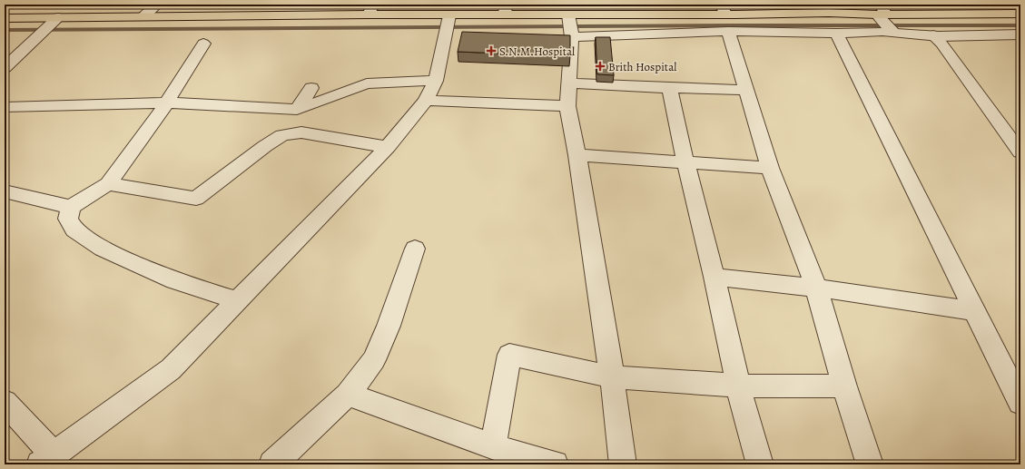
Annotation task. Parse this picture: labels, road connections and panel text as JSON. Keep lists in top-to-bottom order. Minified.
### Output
{"places":{"health":["S.N.M.Hospital","Brith Hospital"]}}
